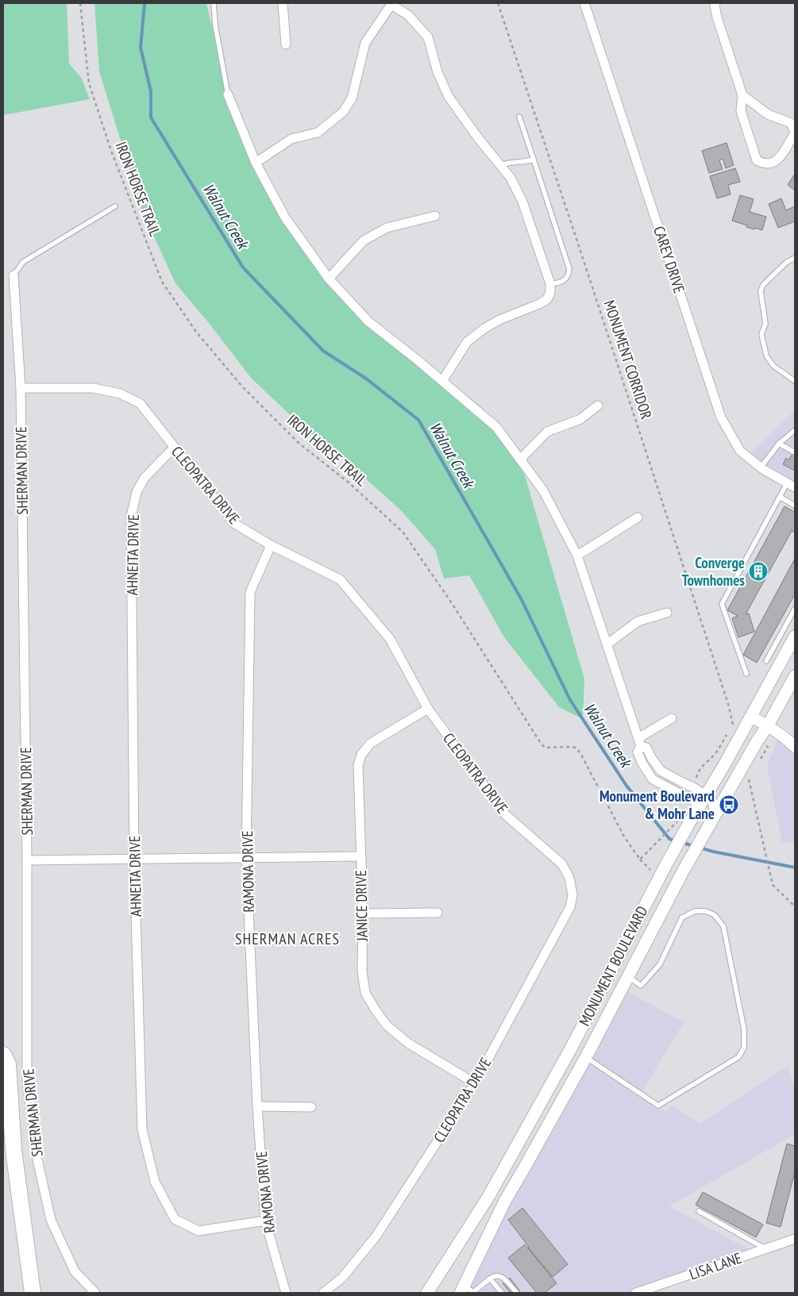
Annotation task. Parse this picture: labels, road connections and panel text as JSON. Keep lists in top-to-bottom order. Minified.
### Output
{"streets":{"main road":["MONUMENT BOULEVARD"],"street":["CAREY DRIVE","SHERMAN DRIVE","CLEOPATRA DRIVE","AHNEITA DRIVE","RAMONA DRIVE","JANICE DRIVE","LISA LANE"],"path":["IRON HORSE TRAIL","MONUMENT CORRIDOR"]},"crossings":[["IRON HORSE TRAIL","MONUMENT BOULEVARD"],["SHERMAN DRIVE","CLEOPATRA DRIVE"],["CLEOPATRA DRIVE","AHNEITA DRIVE"],["CLEOPATRA DRIVE","RAMONA DRIVE"],["CLEOPATRA DRIVE","JANICE DRIVE"],["AHNEITA DRIVE","RAMONA DRIVE"]],"districts":["SHERMAN ACRES"],"water":["Walnut Creek"],"places":{"building":["Converge Townhomes"],"bus stop":["Monument Boulevard & Mohr Lane"]}}
